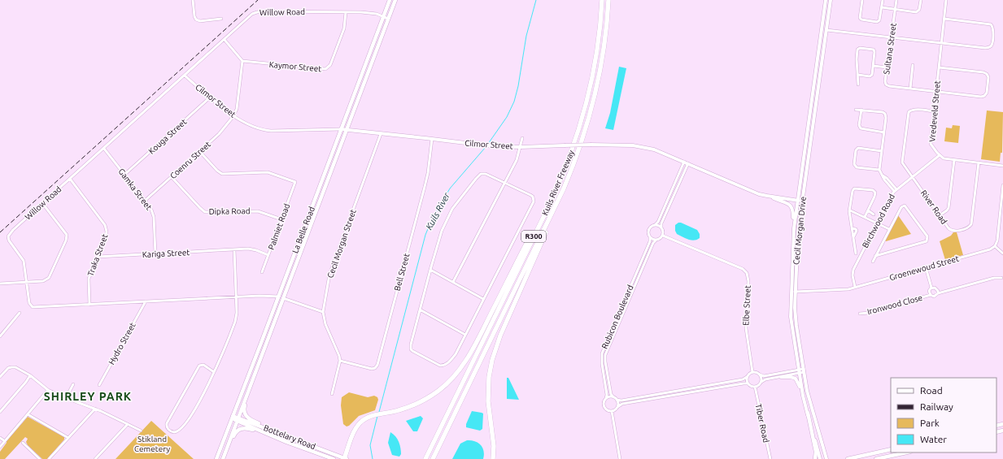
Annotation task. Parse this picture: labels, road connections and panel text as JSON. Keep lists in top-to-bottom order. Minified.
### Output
{"streets":{"highway":["Kuils River Freeway","R300"],"main road":["La Belle Road","Bottelary Road"],"street":["Willow Road","Sultana Street","Kaymor Street","Cilmor Street","Vredeveld Street","Kouga Street","Coenru Street","Gamka Street","River Road","Dipka Road","Birchwood Road","Palmiet Road","Cecil Morgan Drive","Cecil Morgan Street","Kariga Street","Traka Street","Groenewoud Street","Bell Street","Ironwood Close","Elbe Street","Rubicon Boulevard","Hydro Street","Tiber Road"]},"crossings":[["Willow Road","Kaymor Street"],["Willow Road","Cilmor Street"],["Willow Road","Gamka Street"],["Willow Road","La Belle Road"],["Willow Road","Cecil Morgan Street"],["Willow Road","Traka Street"],["Willow Road","Hydro Street"],["Sultana Street","Vredeveld Street"],["Cilmor Street","Kouga Street"],["Cilmor Street","Coenru Street"],["Cilmor Street","La Belle Road"],["Cilmor Street","Cecil Morgan Drive"],["Cilmor Street","Cecil Morgan Street"],["Cilmor Street","Bell Street"],["Vredeveld Street","River Road"],["Vredeveld Street","Birchwood Road"],["Kouga Street","Gamka Street"],["Coenru Street","Gamka Street"],["Coenru Street","Dipka Road"],["Coenru Street","Palmiet Road"],["Gamka Street","Kariga Street"],["River Road","Birchwood Road"],["Dipka Road","Palmiet Road"],["Birchwood Road","Groenewoud Street"],["Palmiet Road","Kariga Street"],["La Belle Road","Bottelary Road"],["Cecil Morgan Drive","Groenewoud Street"],["Cecil Morgan Street","Bell Street"],["Kariga Street","Traka Street"],["Groenewoud Street","Ironwood Close"],["Elbe Street","Rubicon Boulevard"],["Elbe Street","Tiber Road"]],"districts":["SHIRLEY PARK"],"water":["Kuils River"],"parks":["Stikland Cemetery"],"legend":["Road","Railway","Park","Water"]}
